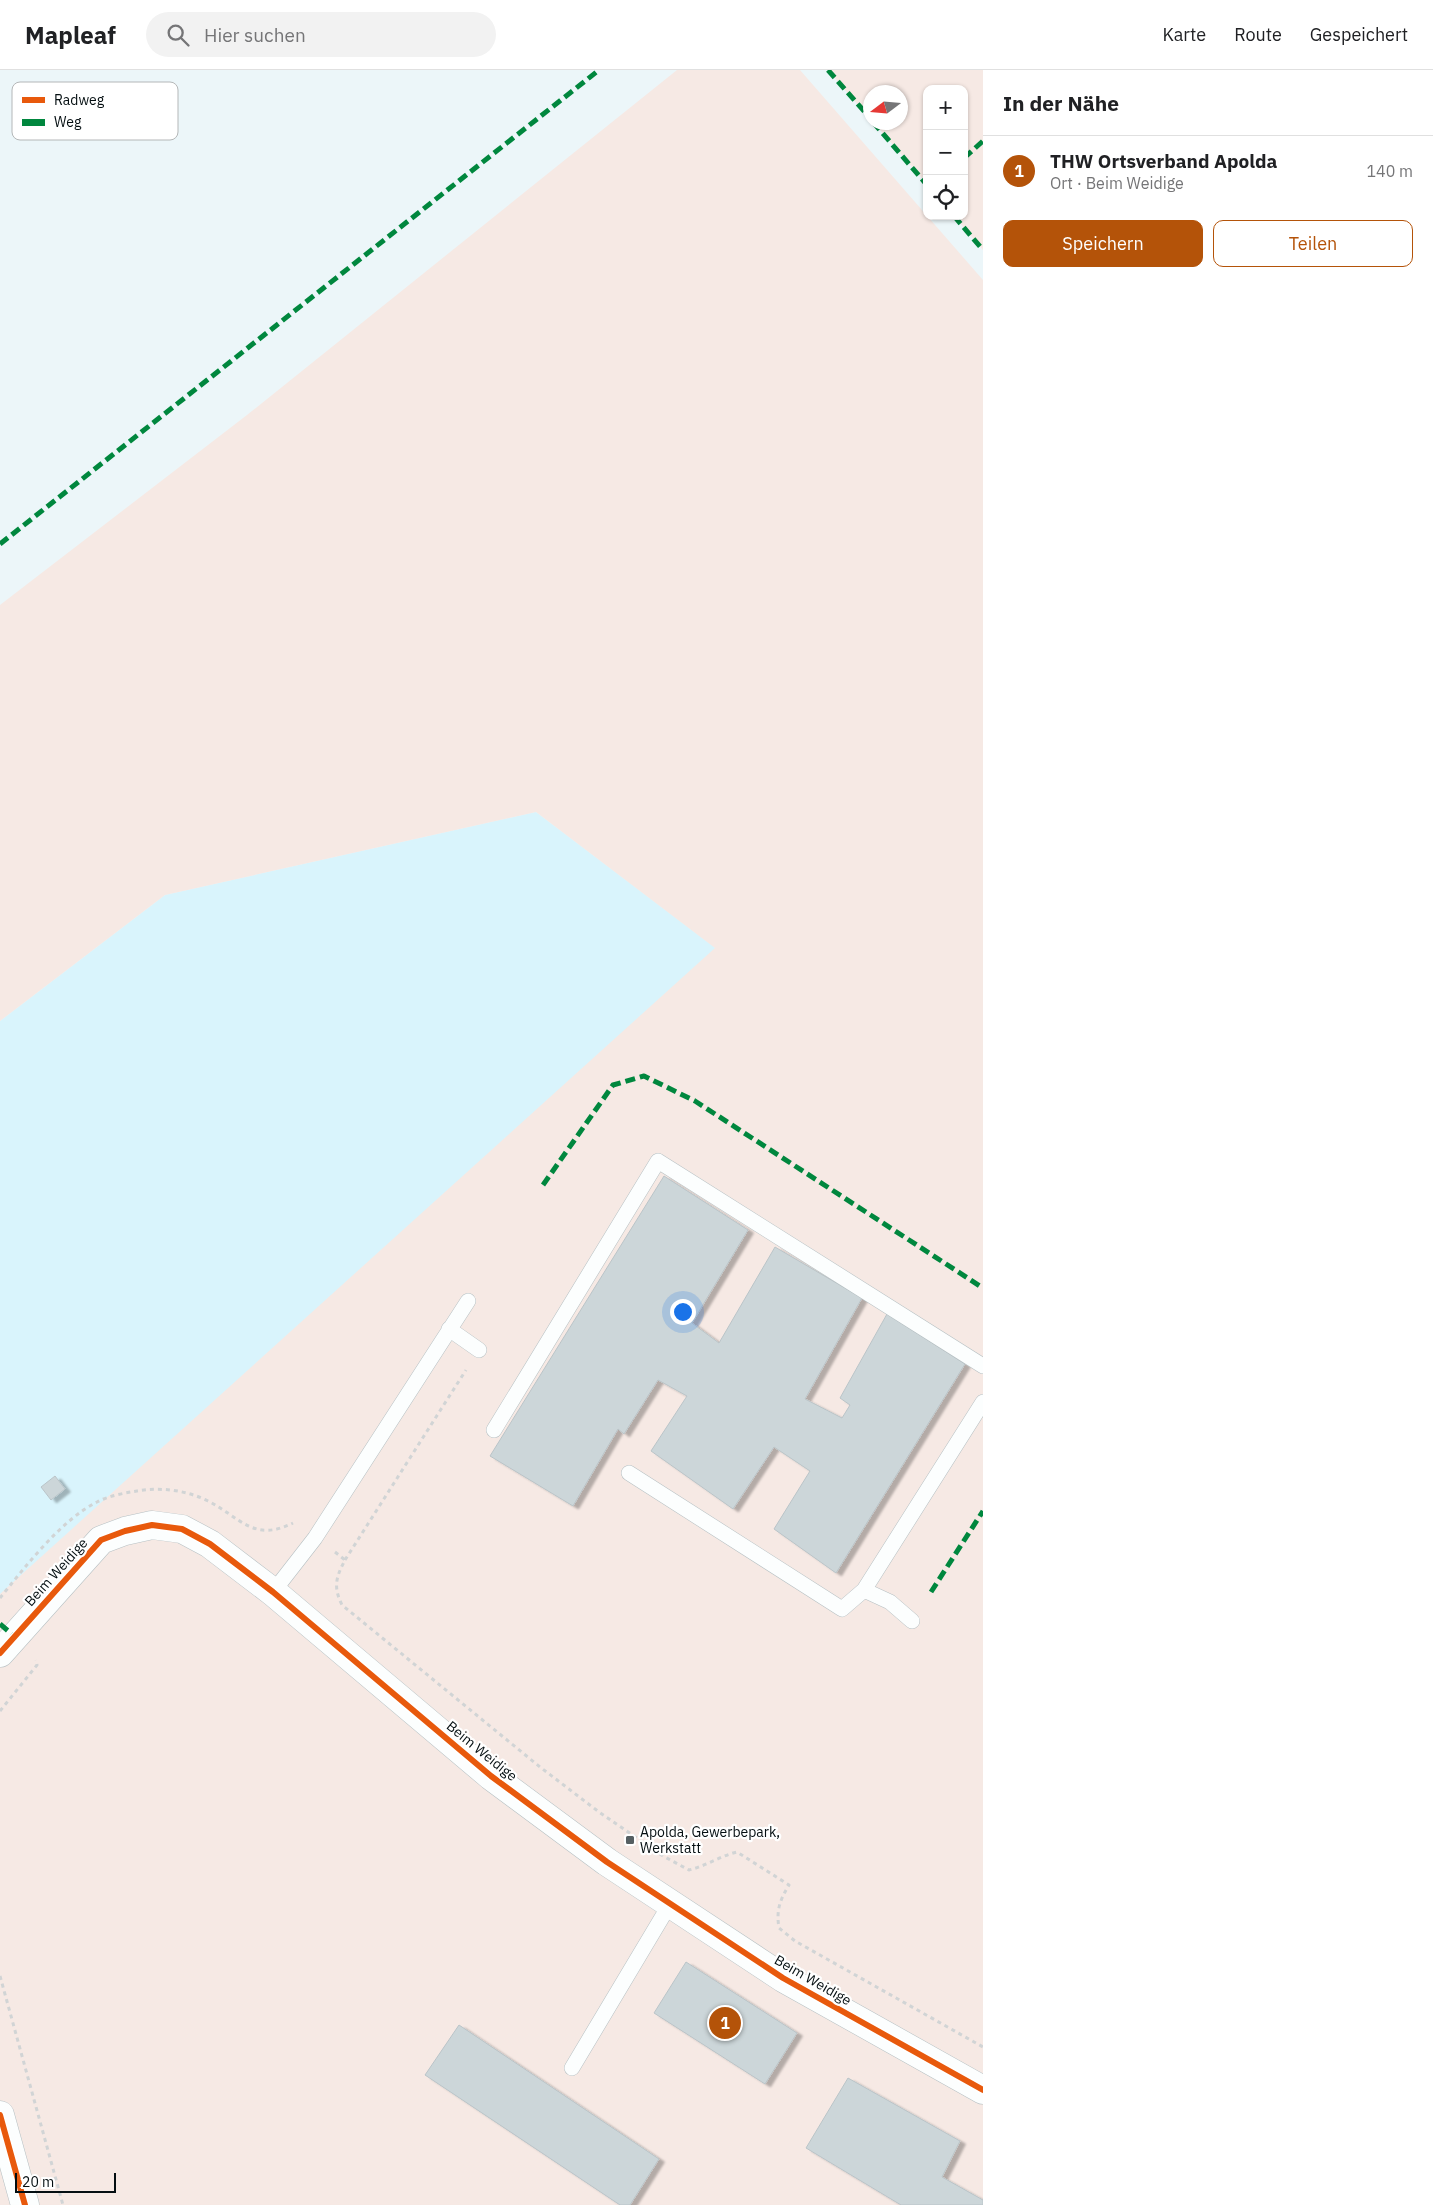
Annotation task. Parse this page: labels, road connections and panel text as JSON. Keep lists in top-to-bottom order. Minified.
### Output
{"streets":{"street":["Beim Weidige"]},"places":{"transit":["Apolda, Gewerbepark, Werkstatt"]},"legend":["Radweg","Weg"],"scale_bar":"20 m","north":"left","page":{"header":"Mapleaf","search":"Hier suchen","nav":["Karte","Route","Gespeichert"],"heading":"In der Nähe","map_buttons":["+","−"],"list":[{"mark":"1","name":"THW Ortsverband Apolda","note":"Ort · Beim Weidige","value":"140 m"}],"buttons":["Speichern","Teilen"],"pins":"1","scale":"20 m"}}
